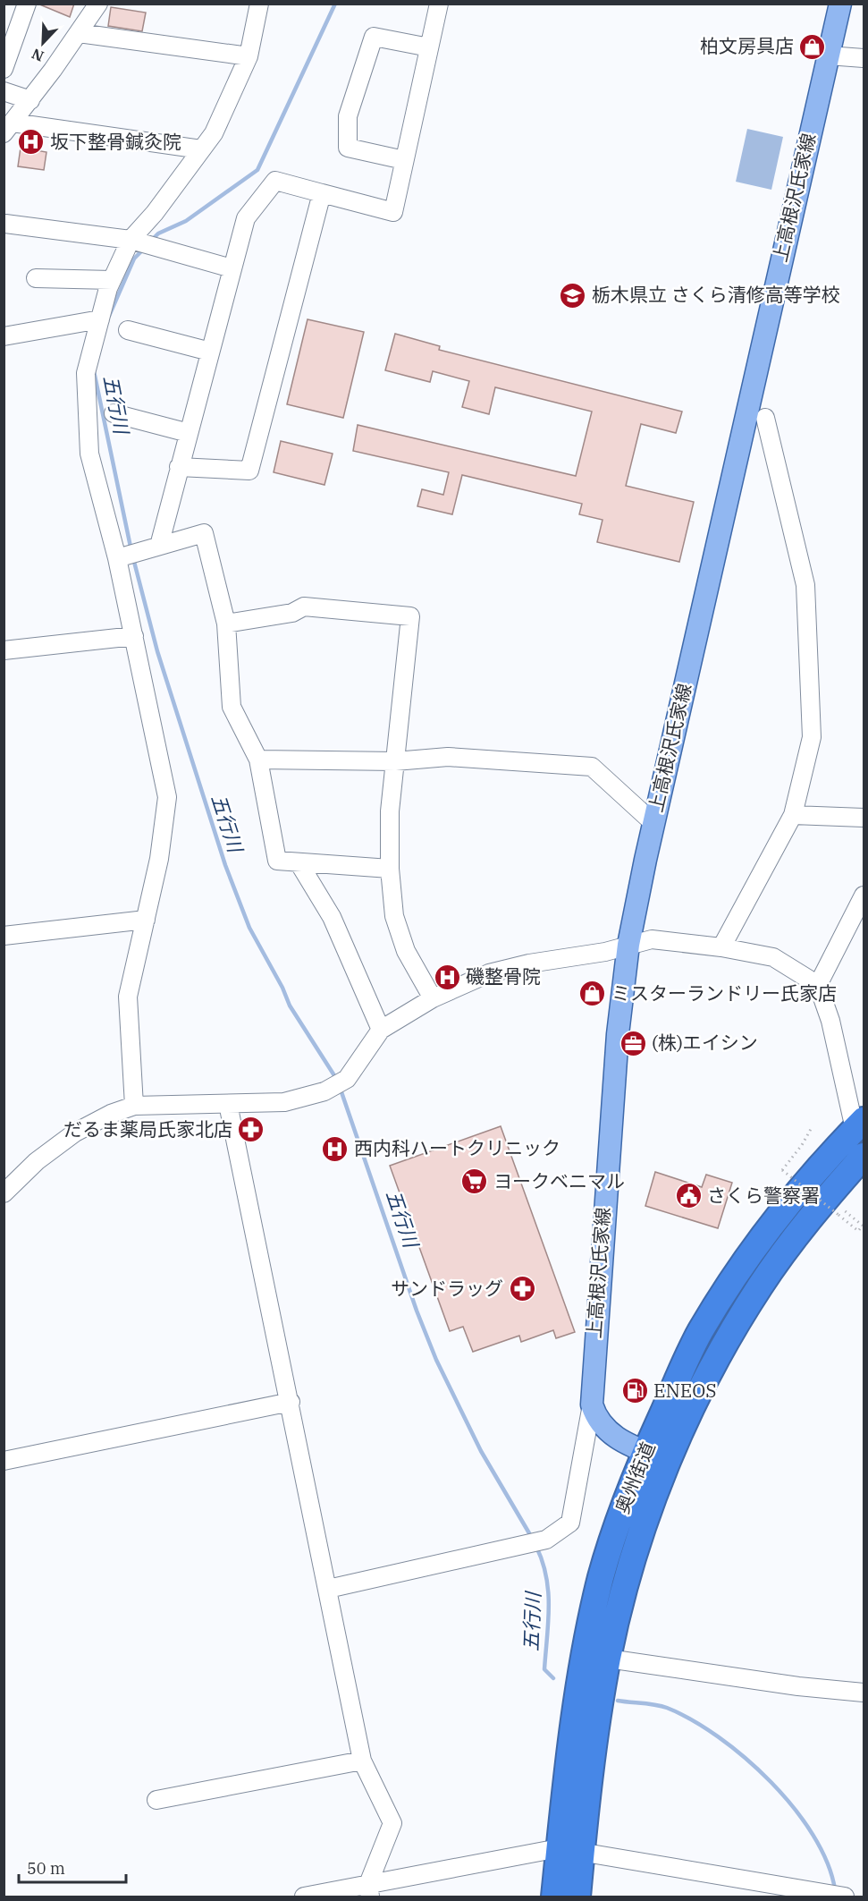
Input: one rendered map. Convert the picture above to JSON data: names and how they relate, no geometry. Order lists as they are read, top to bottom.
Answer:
{
  "streets": {
    "highway": ["奥州街道"],
    "main road": ["上高根沢氏家線"]
  },
  "water": ["五行川"],
  "places": {
    "shop": ["柏文房具店", "ミスターランドリー氏家店"],
    "hospital": ["坂下整骨鍼灸院", "磯整骨院", "西内科ハートクリニック"],
    "school or university": ["栃木県立 さくら清修高等学校"],
    "office": ["(株)エイシン"],
    "pharmacy": ["だるま薬局氏家北店", "サンドラッグ"],
    "supermarket": ["ヨークベニマル"],
    "public building": ["さくら警察署"],
    "fuel station": ["ENEOS"]
  },
  "scale_bar": "50 m",
  "north": "bottom left"
}
